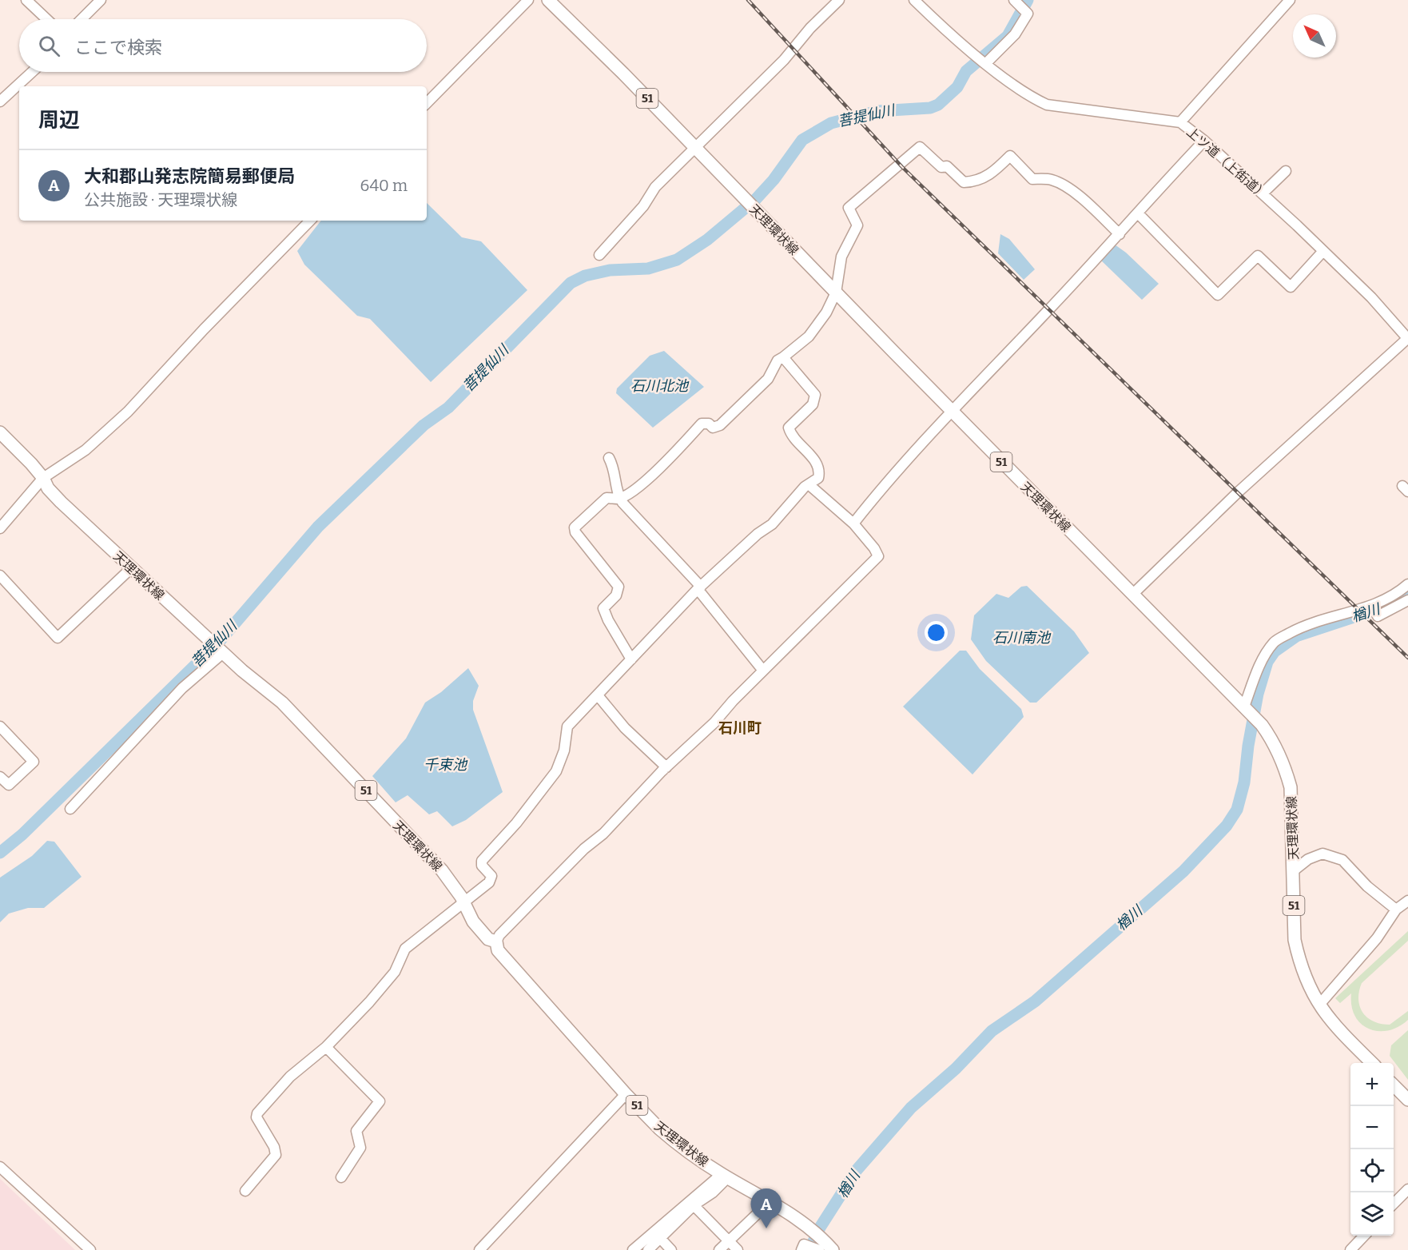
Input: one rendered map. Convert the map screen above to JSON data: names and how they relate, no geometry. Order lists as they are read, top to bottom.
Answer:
{
  "streets": {
    "main road": ["51", "天理環状線"],
    "street": ["上ツ道（上街道）"]
  },
  "districts": ["石川町"],
  "water": [
    "菩提仙川",
    "石川北池",
    "楢川",
    "石川南池",
    "千束池"
  ],
  "north": "top left",
  "page": {
    "search": "ここで検索",
    "heading": "周辺",
    "list": [
      {
        "mark": "A",
        "name": "大和郡山発志院簡易郵便局",
        "note": "公共施設 · 天理環状線",
        "value": "640 m"
      }
    ],
    "map_buttons": ["+", "−"],
    "pins": "A"
  }
}
